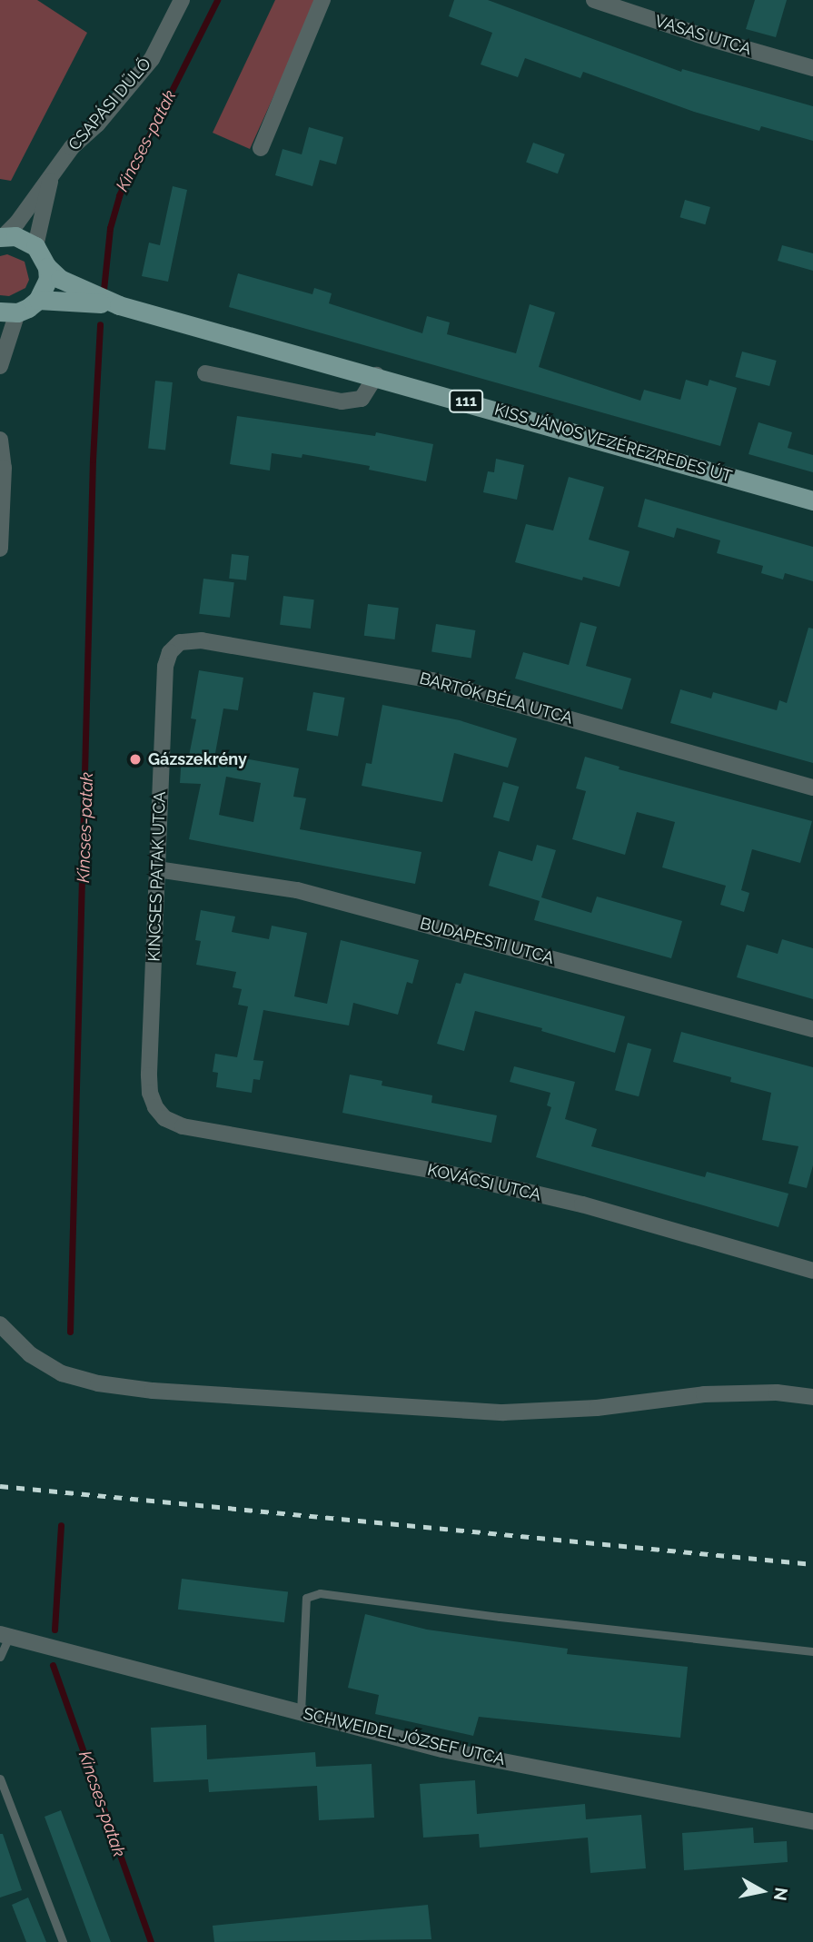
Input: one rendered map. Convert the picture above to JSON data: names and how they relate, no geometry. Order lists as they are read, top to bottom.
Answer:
{
  "streets": {
    "main road": ["111", "KISS JÁNOS VEZÉREZREDES ÚT"],
    "street": [
      "VASAS UTCA",
      "CSAPÁSI DŰLŐ",
      "BARTÓK BÉLA UTCA",
      "KINCSES PATAK UTCA",
      "BUDAPESTI UTCA",
      "KOVÁCSI UTCA",
      "SCHWEIDEL JÓZSEF UTCA"
    ]
  },
  "crossings": [
    ["CSAPÁSI DŰLŐ", "111"],
    ["111", "KISS JÁNOS VEZÉREZREDES ÚT"],
    ["BARTÓK BÉLA UTCA", "KINCSES PATAK UTCA"],
    ["KINCSES PATAK UTCA", "BUDAPESTI UTCA"],
    ["KINCSES PATAK UTCA", "KOVÁCSI UTCA"]
  ],
  "water": ["Kincses-patak"],
  "places": ["Gázszekrény"],
  "north": "right"
}
